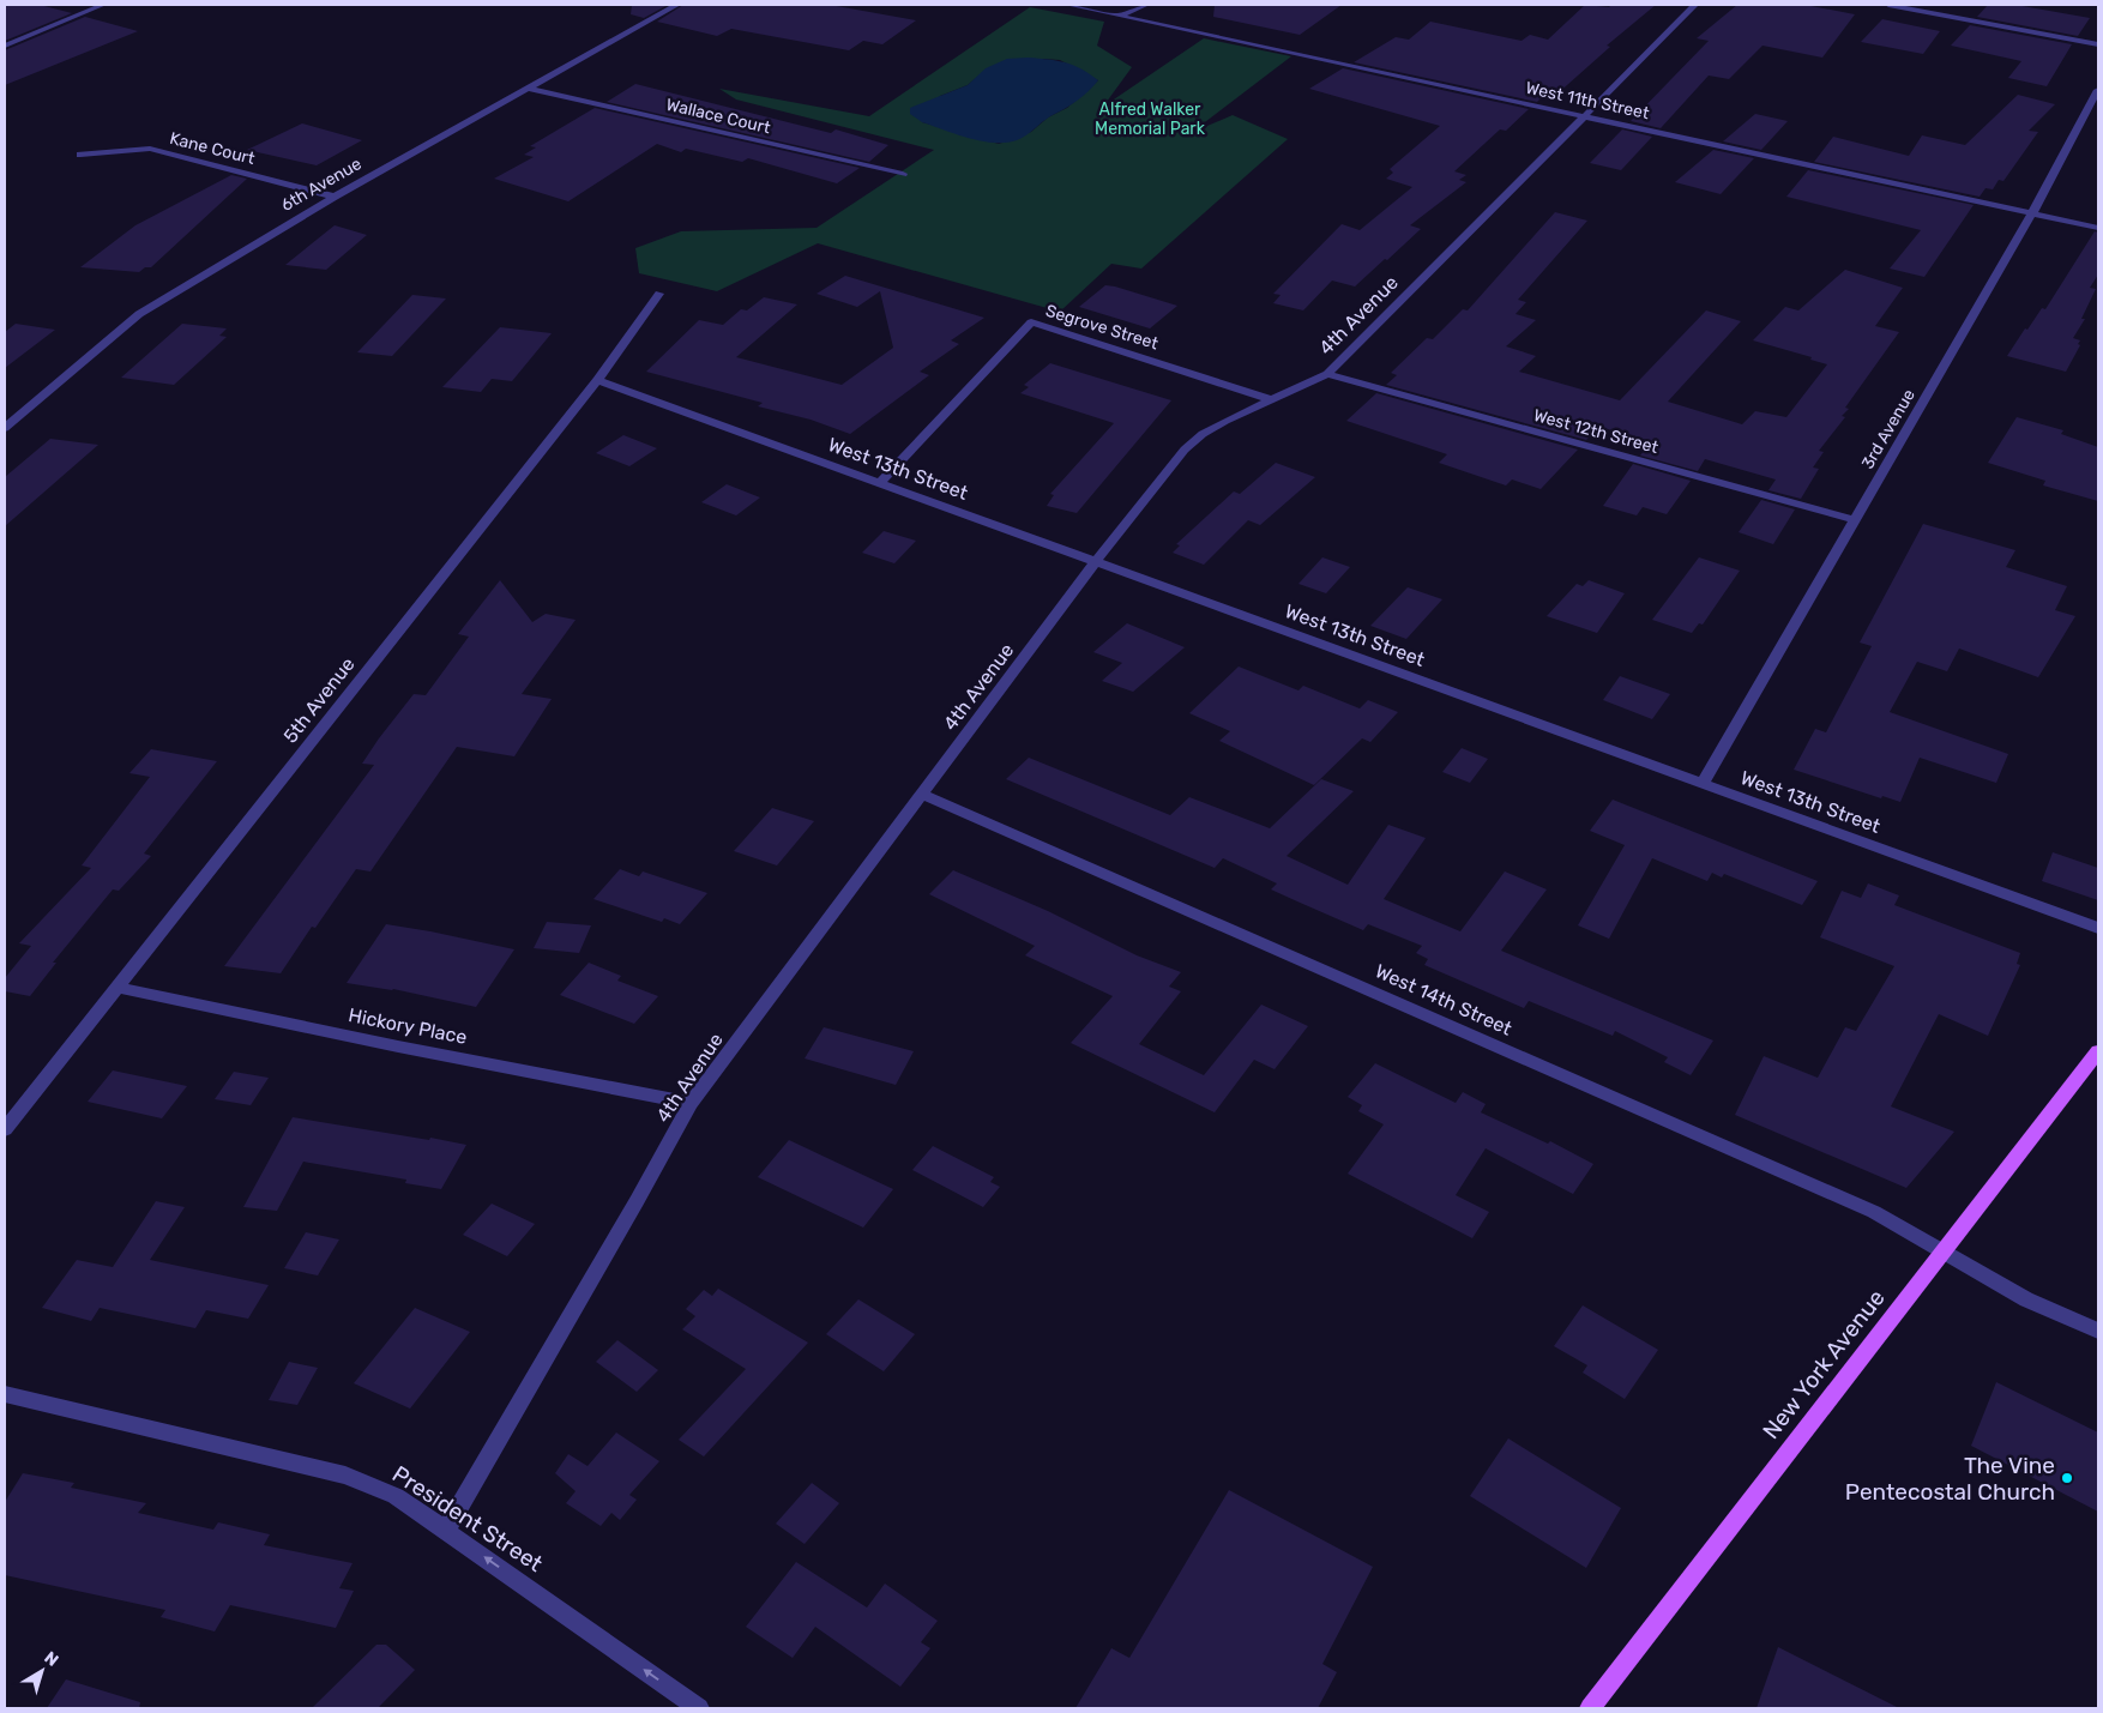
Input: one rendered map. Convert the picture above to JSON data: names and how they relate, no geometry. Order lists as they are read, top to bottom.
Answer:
{
  "streets": {
    "main road": ["New York Avenue"],
    "street": [
      "West 11th Street",
      "Wallace Court",
      "Kane Court",
      "6th Avenue",
      "4th Avenue",
      "Segrove Street",
      "3rd Avenue",
      "West 12th Street",
      "West 13th Street",
      "5th Avenue",
      "West 14th Street",
      "Hickory Place",
      "President Street"
    ]
  },
  "crossings": [
    ["West 11th Street", "4th Avenue"],
    ["West 11th Street", "3rd Avenue"],
    ["Wallace Court", "6th Avenue"],
    ["Kane Court", "6th Avenue"],
    ["4th Avenue", "Segrove Street"],
    ["4th Avenue", "West 12th Street"],
    ["4th Avenue", "West 13th Street"],
    ["4th Avenue", "West 14th Street"],
    ["4th Avenue", "Hickory Place"],
    ["4th Avenue", "President Street"],
    ["Segrove Street", "West 13th Street"],
    ["3rd Avenue", "West 12th Street"],
    ["3rd Avenue", "West 13th Street"],
    ["West 13th Street", "5th Avenue"],
    ["5th Avenue", "Hickory Place"],
    ["West 14th Street", "New York Avenue"]
  ],
  "one_way": ["President Street"],
  "parks": ["Alfred Walker Memorial Park"],
  "places": ["The Vine Pentecostal Church"],
  "north": "top right"
}
